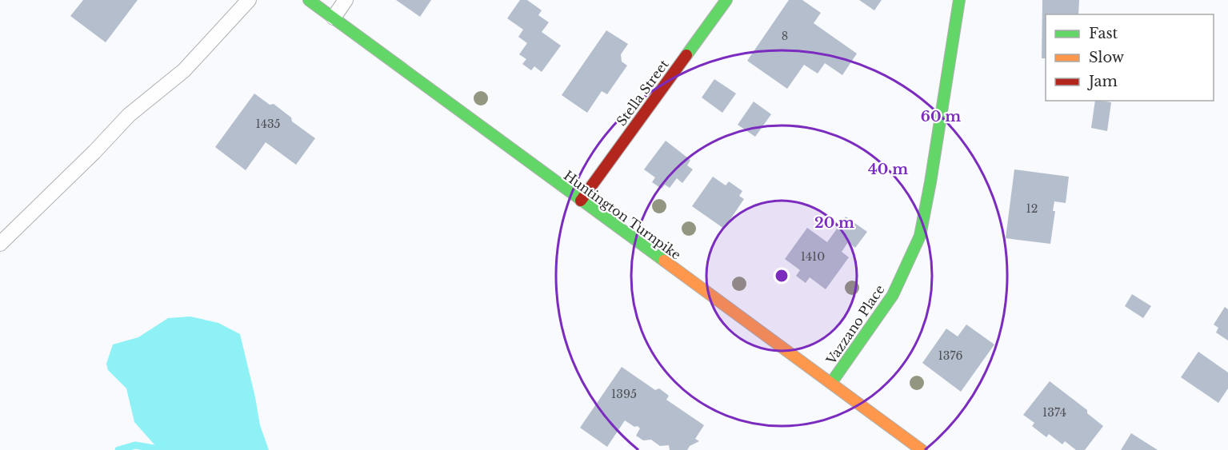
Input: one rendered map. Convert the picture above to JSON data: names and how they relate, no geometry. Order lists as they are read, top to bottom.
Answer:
{
  "streets": {
    "main road": ["Stella Street", "Huntington Turnpike", "Vazzano Place"]
  },
  "crossings": [
    ["Stella Street", "Huntington Turnpike"],
    ["Huntington Turnpike", "Vazzano Place"]
  ],
  "house_numbers": [
    "8",
    "1435",
    "12",
    "1410",
    "1376",
    "1395",
    "1374"
  ],
  "legend": ["Fast", "Slow", "Jam"],
  "rings": ["60 m", "40 m", "20 m"]
}
